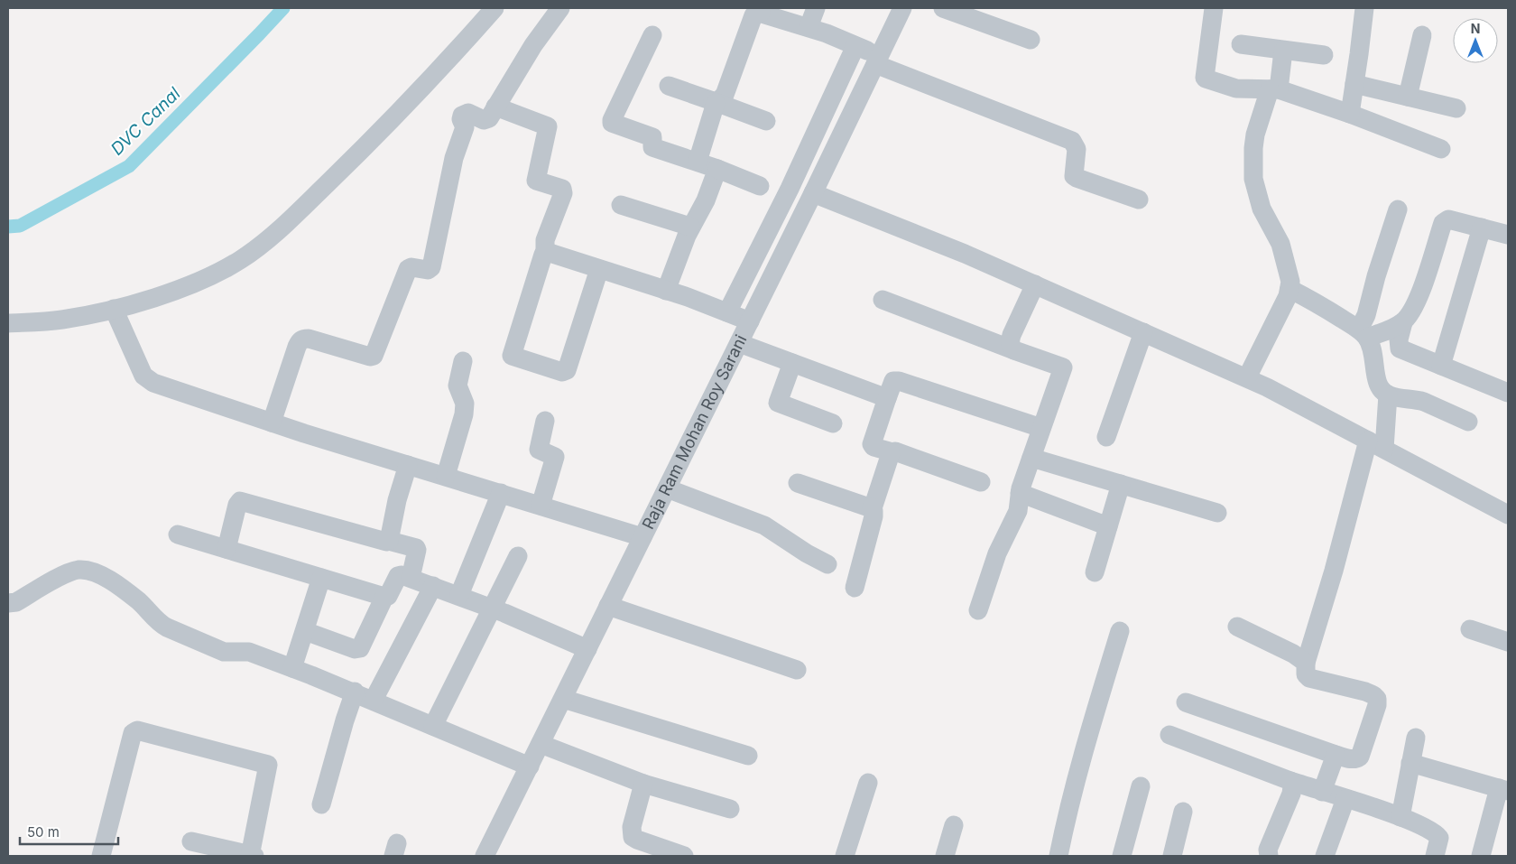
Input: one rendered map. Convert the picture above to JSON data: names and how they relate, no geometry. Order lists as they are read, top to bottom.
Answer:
{
  "streets": {
    "street": ["Raja Ram Mohan Roy Sarani"]
  },
  "water": ["DVC Canal"],
  "scale_bar": "50 m",
  "north": "top"
}
